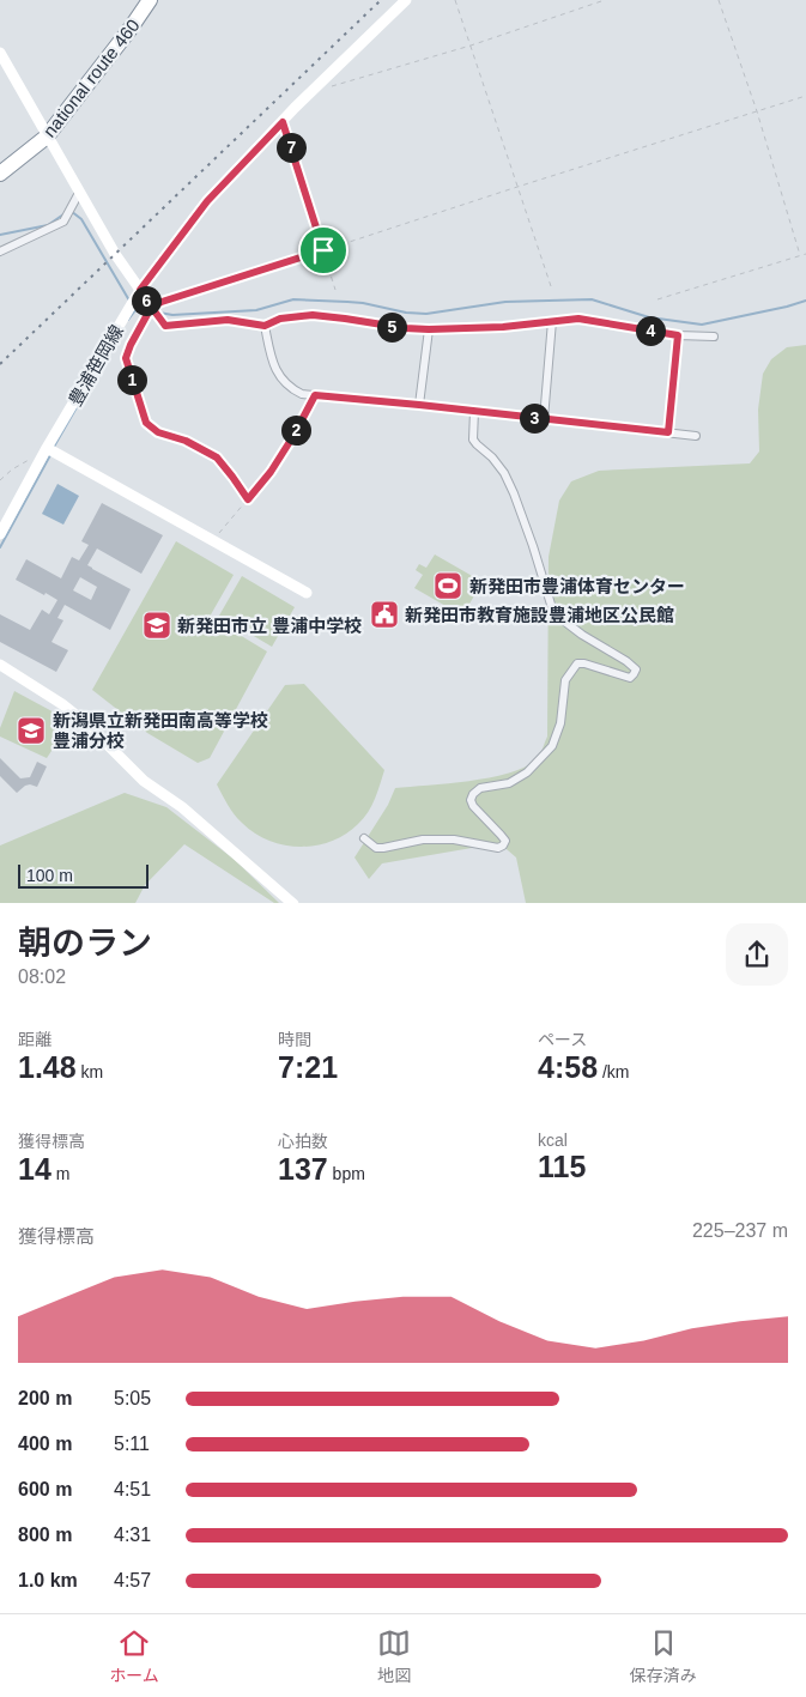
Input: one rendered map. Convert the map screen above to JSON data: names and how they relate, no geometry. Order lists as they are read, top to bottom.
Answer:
{
  "streets": {
    "highway": ["national route 460"],
    "street": ["豊浦笹岡線"]
  },
  "places": {
    "sports": ["新発田市豊浦体育センター"],
    "public building": ["新発田市教育施設豊浦地区公民館"],
    "school or university": ["新発田市立 豊浦中学校", "新潟県立新発田南高等学校 豊浦分校"]
  },
  "scale_bar": "100 m",
  "page": {
    "pins": [
      "7",
      "6",
      "5",
      "4",
      "1",
      "3",
      "2"
    ],
    "scale": "100 m",
    "heading": ["朝のラン", "08:02"],
    "stats": [
      ["距離", "1.48 km"],
      ["時間", "7:21"],
      ["ペース", "4:58 /km"],
      ["獲得標高", "14 m"],
      ["心拍数", "137 bpm"],
      ["kcal", "115"]
    ],
    "chart": ["獲得標高", "225–237 m"],
    "list": [
      {
        "name": "200 m",
        "note": "5:05"
      },
      {
        "name": "400 m",
        "note": "5:11"
      },
      {
        "name": "600 m",
        "note": "4:51"
      },
      {
        "name": "800 m",
        "note": "4:31"
      },
      {
        "name": "1.0 km",
        "note": "4:57"
      }
    ],
    "tabs": ["ホーム", "地図", "保存済み"]
  }
}
